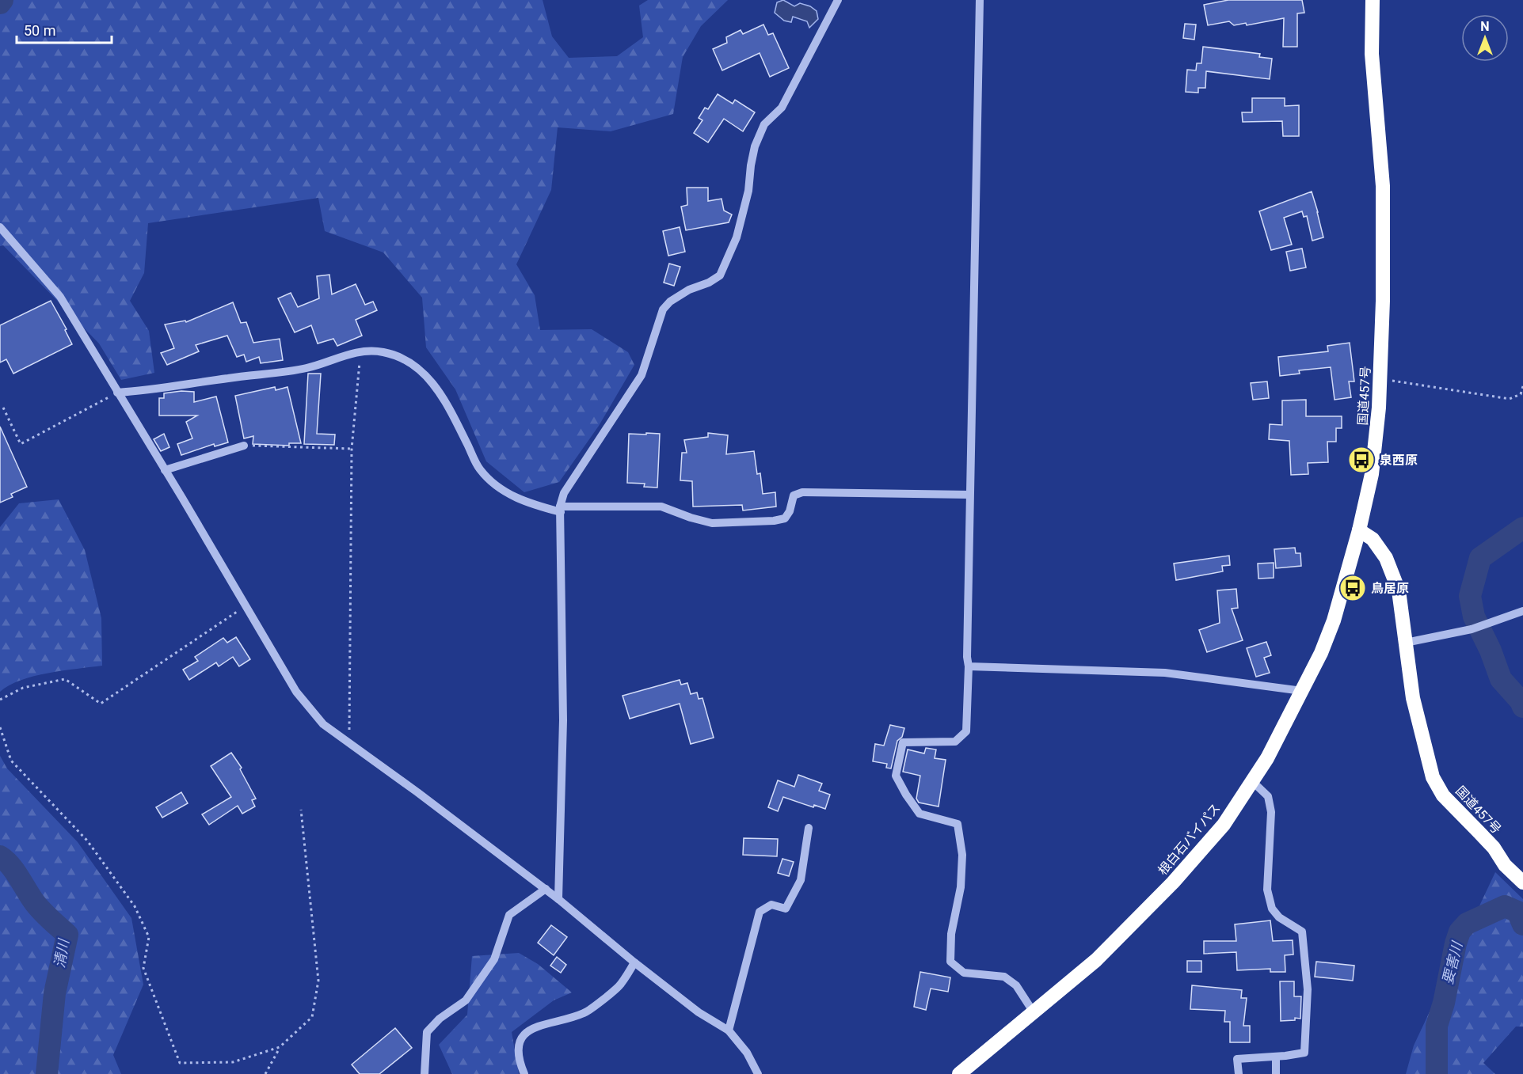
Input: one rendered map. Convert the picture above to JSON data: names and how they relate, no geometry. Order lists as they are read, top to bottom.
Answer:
{
  "streets": {
    "highway": ["国道457号", "根白石バイパス"]
  },
  "crossings": [
    ["国道457号", "根白石バイパス"]
  ],
  "water": ["清川", "要害川"],
  "places": {
    "bus stop": ["泉西原", "鳥居原"]
  },
  "scale_bar": "50 m",
  "north": "top"
}
